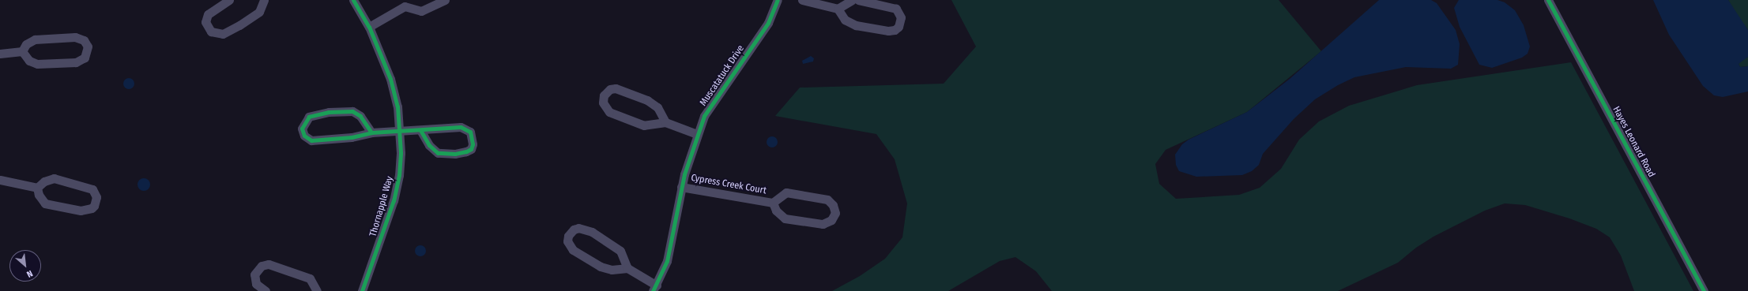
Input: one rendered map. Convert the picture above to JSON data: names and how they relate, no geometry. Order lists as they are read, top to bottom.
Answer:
{
  "streets": {
    "street": [
      "Muscatatuck Drive",
      "Hayes Leonard Road",
      "Cypress Creek Court",
      "Thornapple Way"
    ]
  },
  "crossings": [
    ["Muscatatuck Drive", "Cypress Creek Court"]
  ],
  "north": "bottom right"
}
